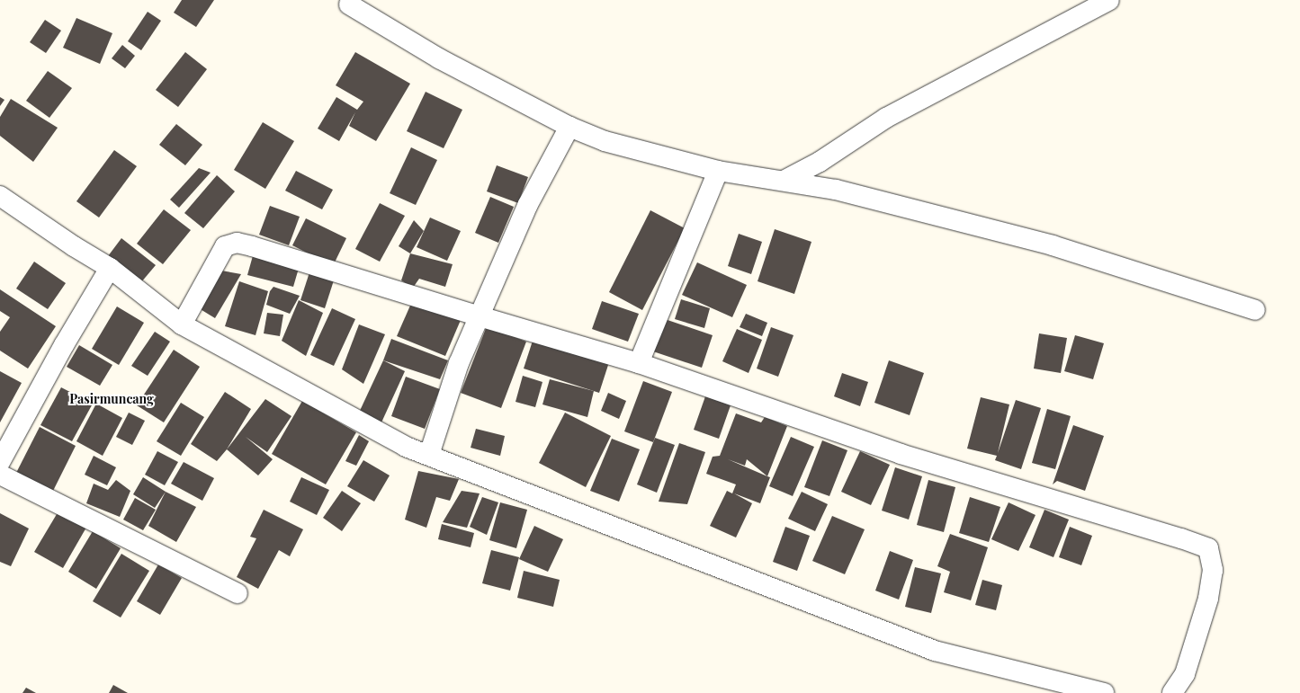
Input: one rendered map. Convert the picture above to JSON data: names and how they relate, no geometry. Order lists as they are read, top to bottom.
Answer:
{
  "districts": ["Pasirmuncang"]
}
